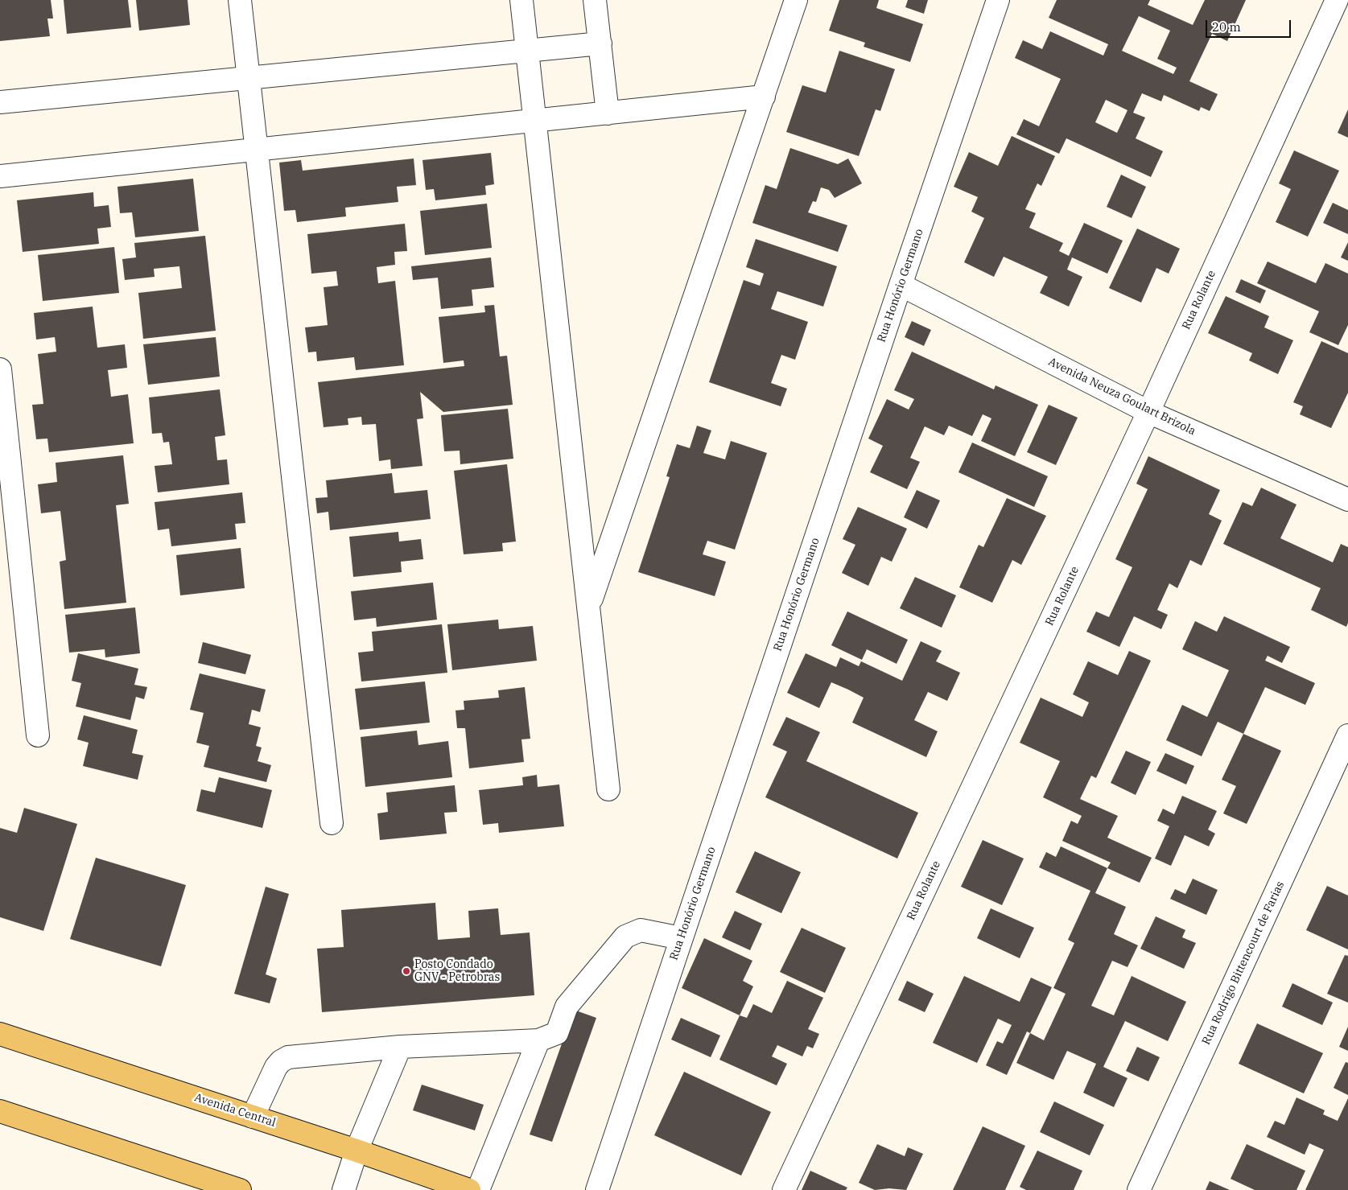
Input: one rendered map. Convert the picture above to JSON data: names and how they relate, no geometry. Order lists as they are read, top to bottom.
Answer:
{
  "streets": {
    "main road": ["Avenida Central"],
    "street": [
      "Rua Honório Germano",
      "Rua Rolante",
      "Avenida Neuza Goulart Brizola",
      "Rua Rodrigo Bittencourt de Farias"
    ]
  },
  "crossings": [
    ["Rua Honório Germano", "Avenida Neuza Goulart Brizola"],
    ["Rua Rolante", "Avenida Neuza Goulart Brizola"]
  ],
  "places": ["Posto Condado GNV - Petrobras"],
  "scale_bar": "20 m"
}
